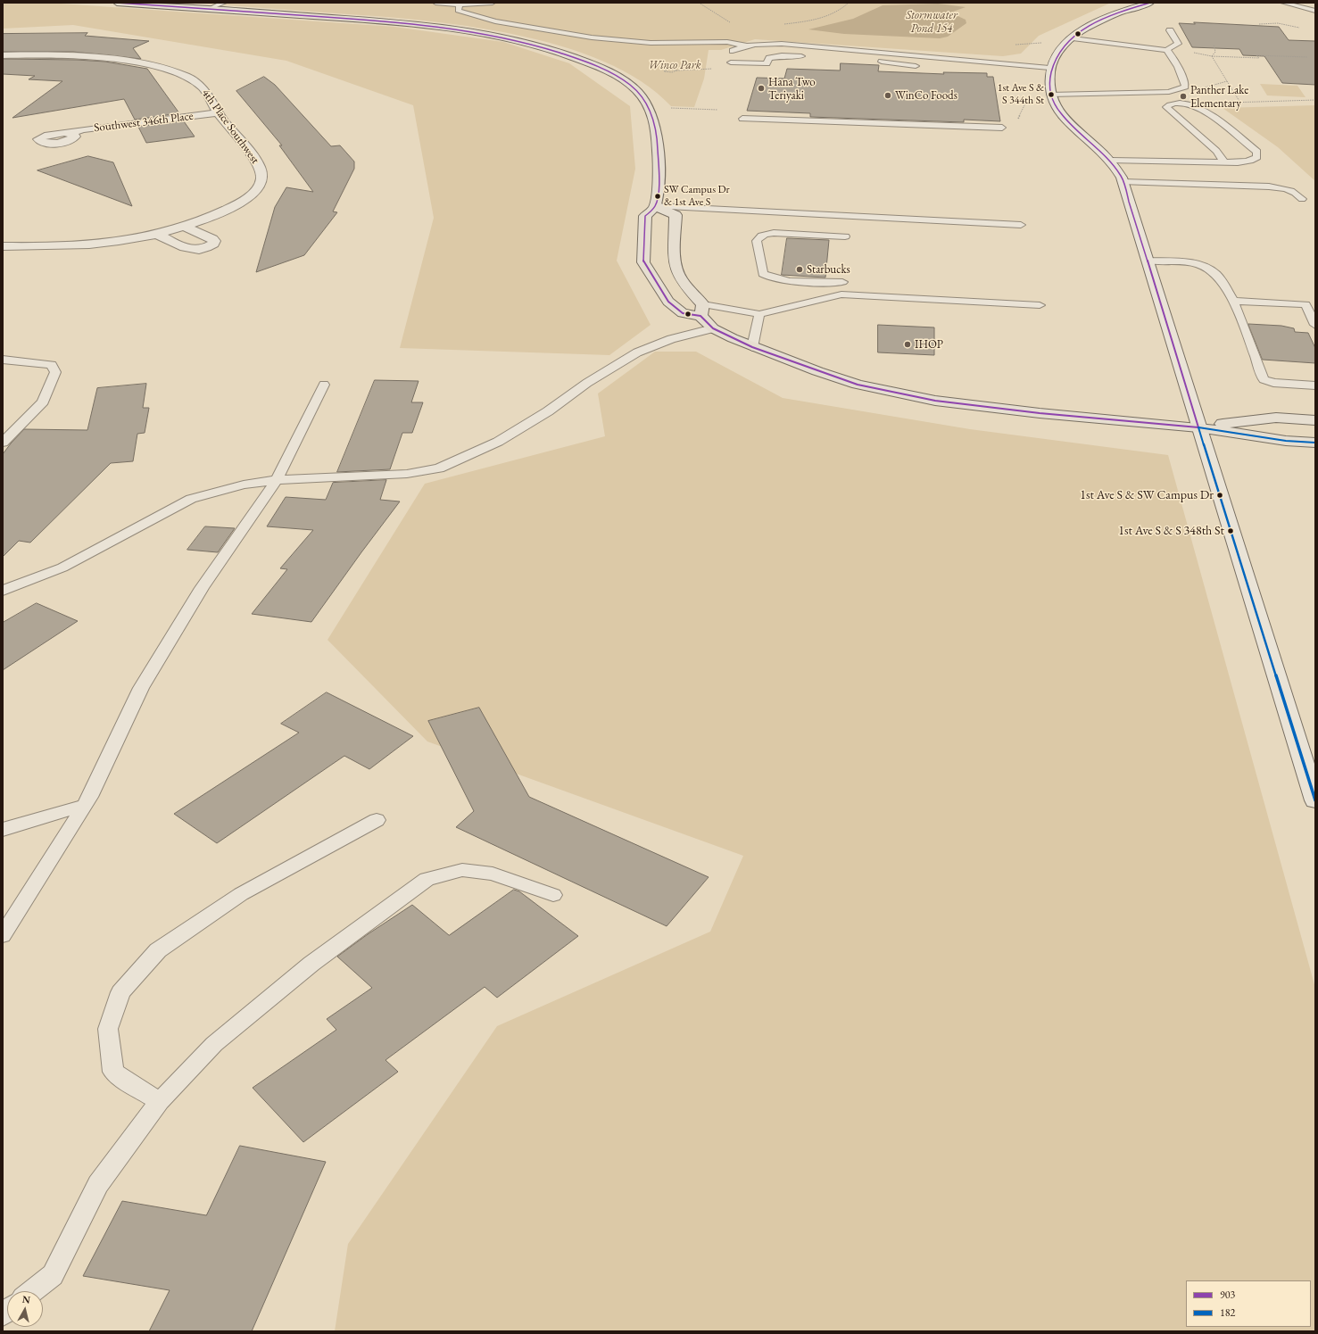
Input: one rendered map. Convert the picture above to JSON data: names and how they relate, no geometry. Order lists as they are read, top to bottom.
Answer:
{
  "streets": {
    "main road": ["Southwest 346th Place", "4th Place Southwest"]
  },
  "crossings": [
    ["Southwest 346th Place", "4th Place Southwest"]
  ],
  "water": ["Stormwater Pond 154"],
  "parks": ["Winco Park"],
  "places": [
    "Hana Two Teriyaki",
    "1st Ave S & S 344th St",
    "WinCo Foods",
    "Panther Lake Elementary",
    "SW Campus Dr & 1st Ave S",
    "Starbucks",
    "IHOP",
    "1st Ave S & SW Campus Dr",
    "1st Ave S & S 348th St"
  ],
  "lines": ["transit line 903", "transit line 182"],
  "legend": ["903", "182"],
  "north": "top"
}
